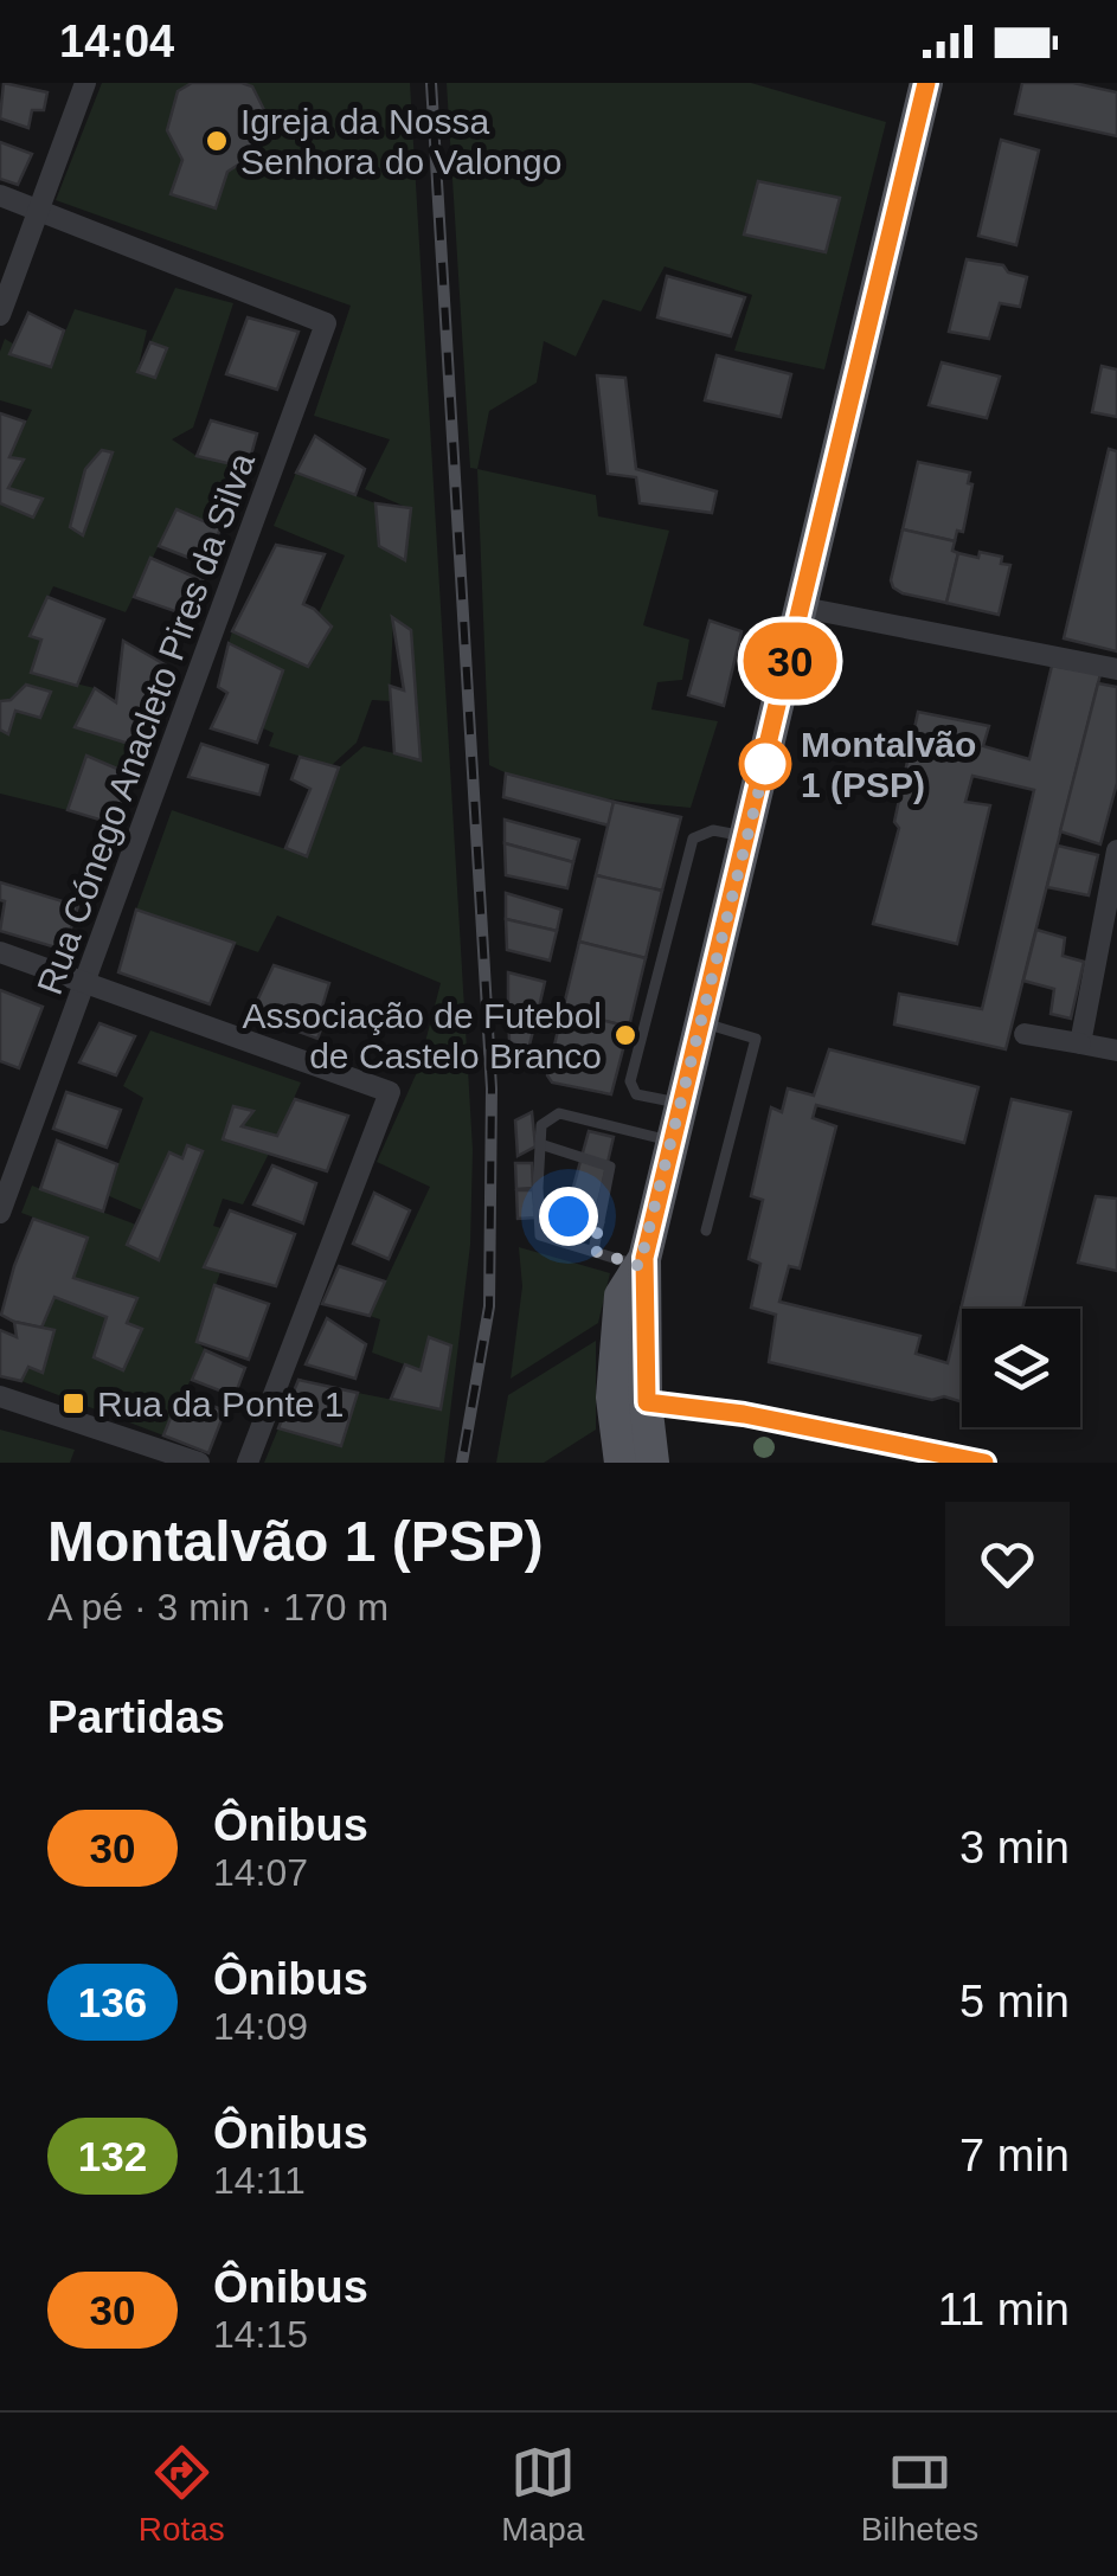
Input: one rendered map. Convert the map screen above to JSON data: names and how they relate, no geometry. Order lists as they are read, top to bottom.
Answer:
{
  "streets": {
    "street": ["Rua Cónego Anacleto Pires da Silva"]
  },
  "places": {
    "other": ["Igreja da Nossa Senhora do Valongo", "Montalvão 1 (PSP)", "Associação de Futebol de Castelo Branco"],
    "transit": ["Rua da Ponte 1"]
  },
  "lines": ["bus line 30"],
  "page": {
    "status": "14:04",
    "on_map": "30",
    "heading": [
      ["Montalvão 1 (PSP)", "A pé · 3 min · 170 m"],
      "Partidas"
    ],
    "list": [
      {
        "mark": "30",
        "name": "Ônibus",
        "note": "14:07",
        "value": "3 min"
      },
      {
        "mark": "136",
        "name": "Ônibus",
        "note": "14:09",
        "value": "5 min"
      },
      {
        "mark": "132",
        "name": "Ônibus",
        "note": "14:11",
        "value": "7 min"
      },
      {
        "mark": "30",
        "name": "Ônibus",
        "note": "14:15",
        "value": "11 min"
      }
    ],
    "tabs": ["Rotas", "Mapa", "Bilhetes"]
  }
}
